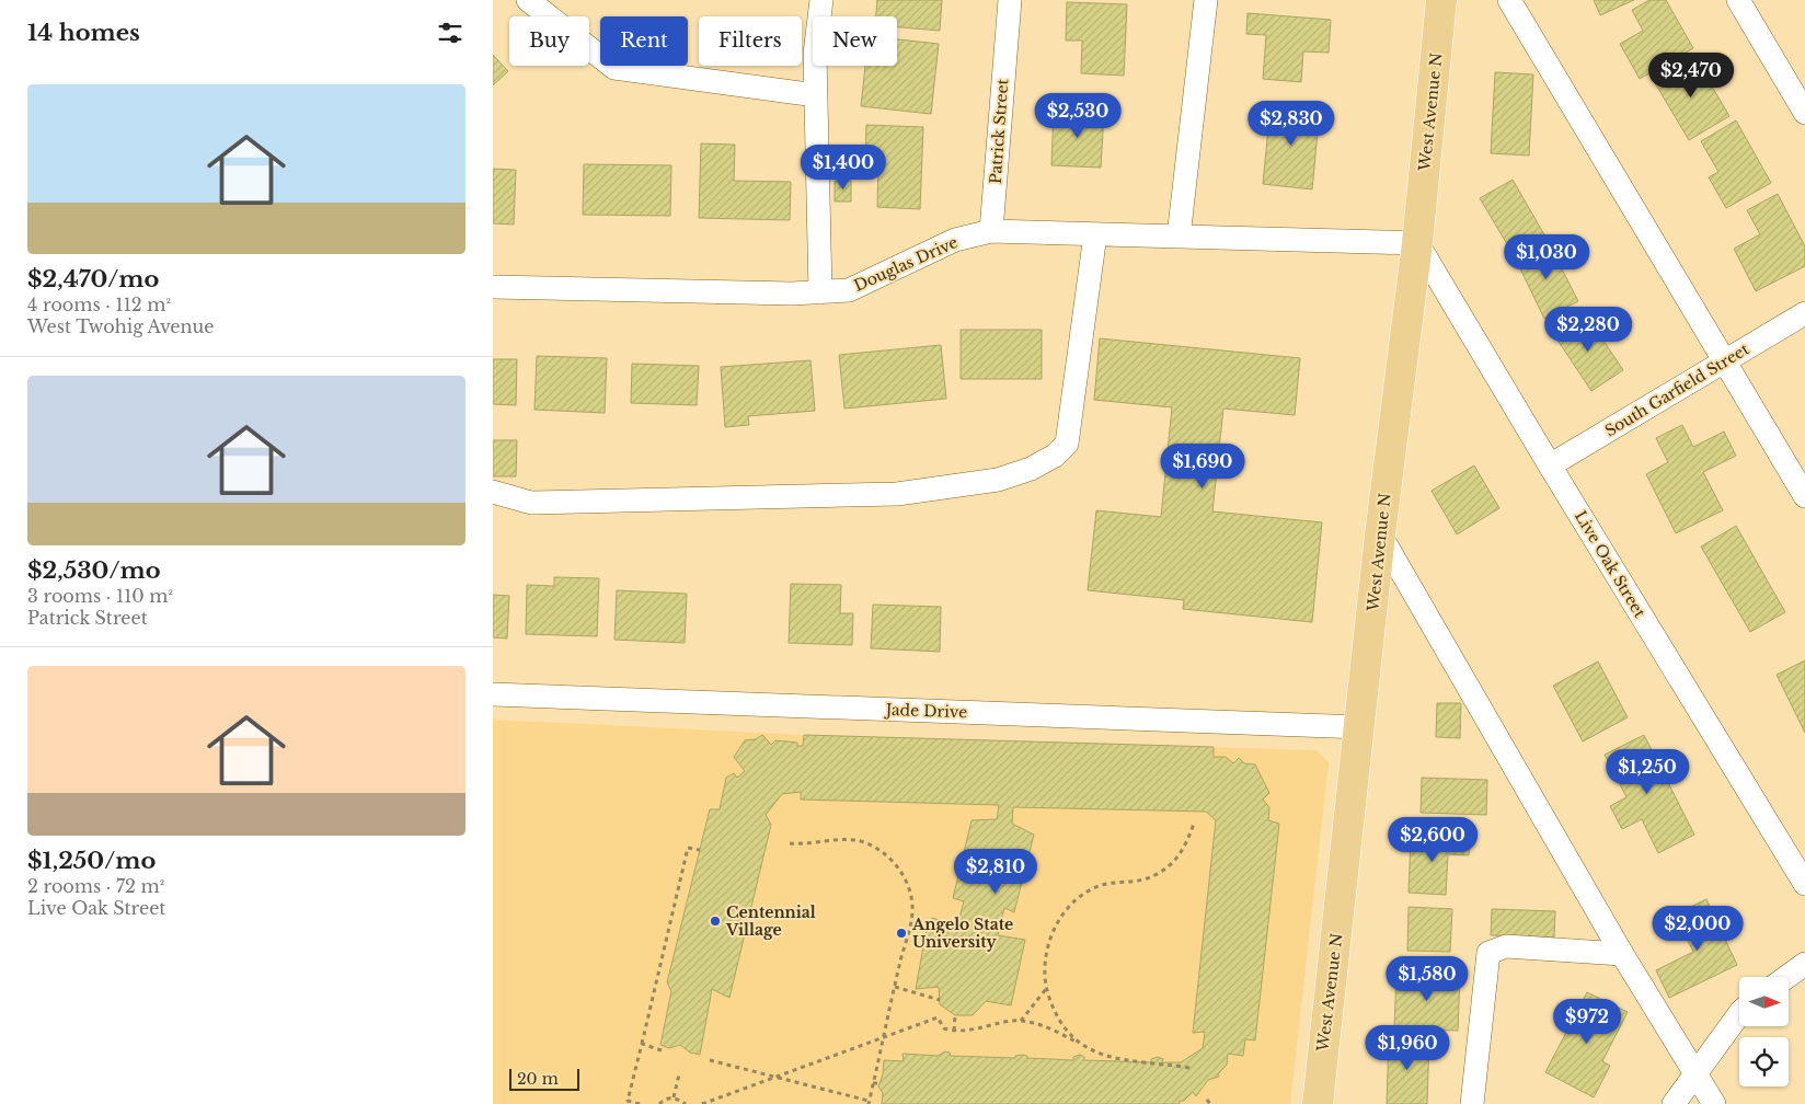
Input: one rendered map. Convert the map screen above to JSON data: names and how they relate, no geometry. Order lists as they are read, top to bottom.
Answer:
{
  "streets": {
    "main road": ["West Avenue N"],
    "street": [
      "Patrick Street",
      "Douglas Drive",
      "South Garfield Street",
      "Live Oak Street",
      "Jade Drive"
    ]
  },
  "crossings": [
    ["West Avenue N", "Douglas Drive"],
    ["West Avenue N", "Live Oak Street"],
    ["West Avenue N", "Jade Drive"],
    ["Patrick Street", "Douglas Drive"],
    ["Douglas Drive", "Live Oak Street"],
    ["South Garfield Street", "Live Oak Street"]
  ],
  "places": ["Centennial Village", "Angelo State University"],
  "scale_bar": "20 m",
  "north": "right",
  "page": {
    "heading": "14 homes",
    "chip": [
      "Buy",
      "Rent",
      "Filters",
      "New"
    ],
    "price": [
      "$2,470",
      "$2,530",
      "$2,830",
      "$1,400",
      "$1,030",
      "$2,280",
      "$1,690",
      "$1,250",
      "$2,600",
      "$2,810",
      "$2,000",
      "$1,580",
      "$972",
      "$1,960"
    ],
    "list": [
      {
        "name": "$2,470/mo",
        "note": "4 rooms · 112 m² · West Twohig Avenue"
      },
      {
        "name": "$2,530/mo",
        "note": "3 rooms · 110 m² · Patrick Street"
      },
      {
        "name": "$1,250/mo",
        "note": "2 rooms · 72 m² · Live Oak Street"
      }
    ],
    "scale": "20 m"
  }
}
